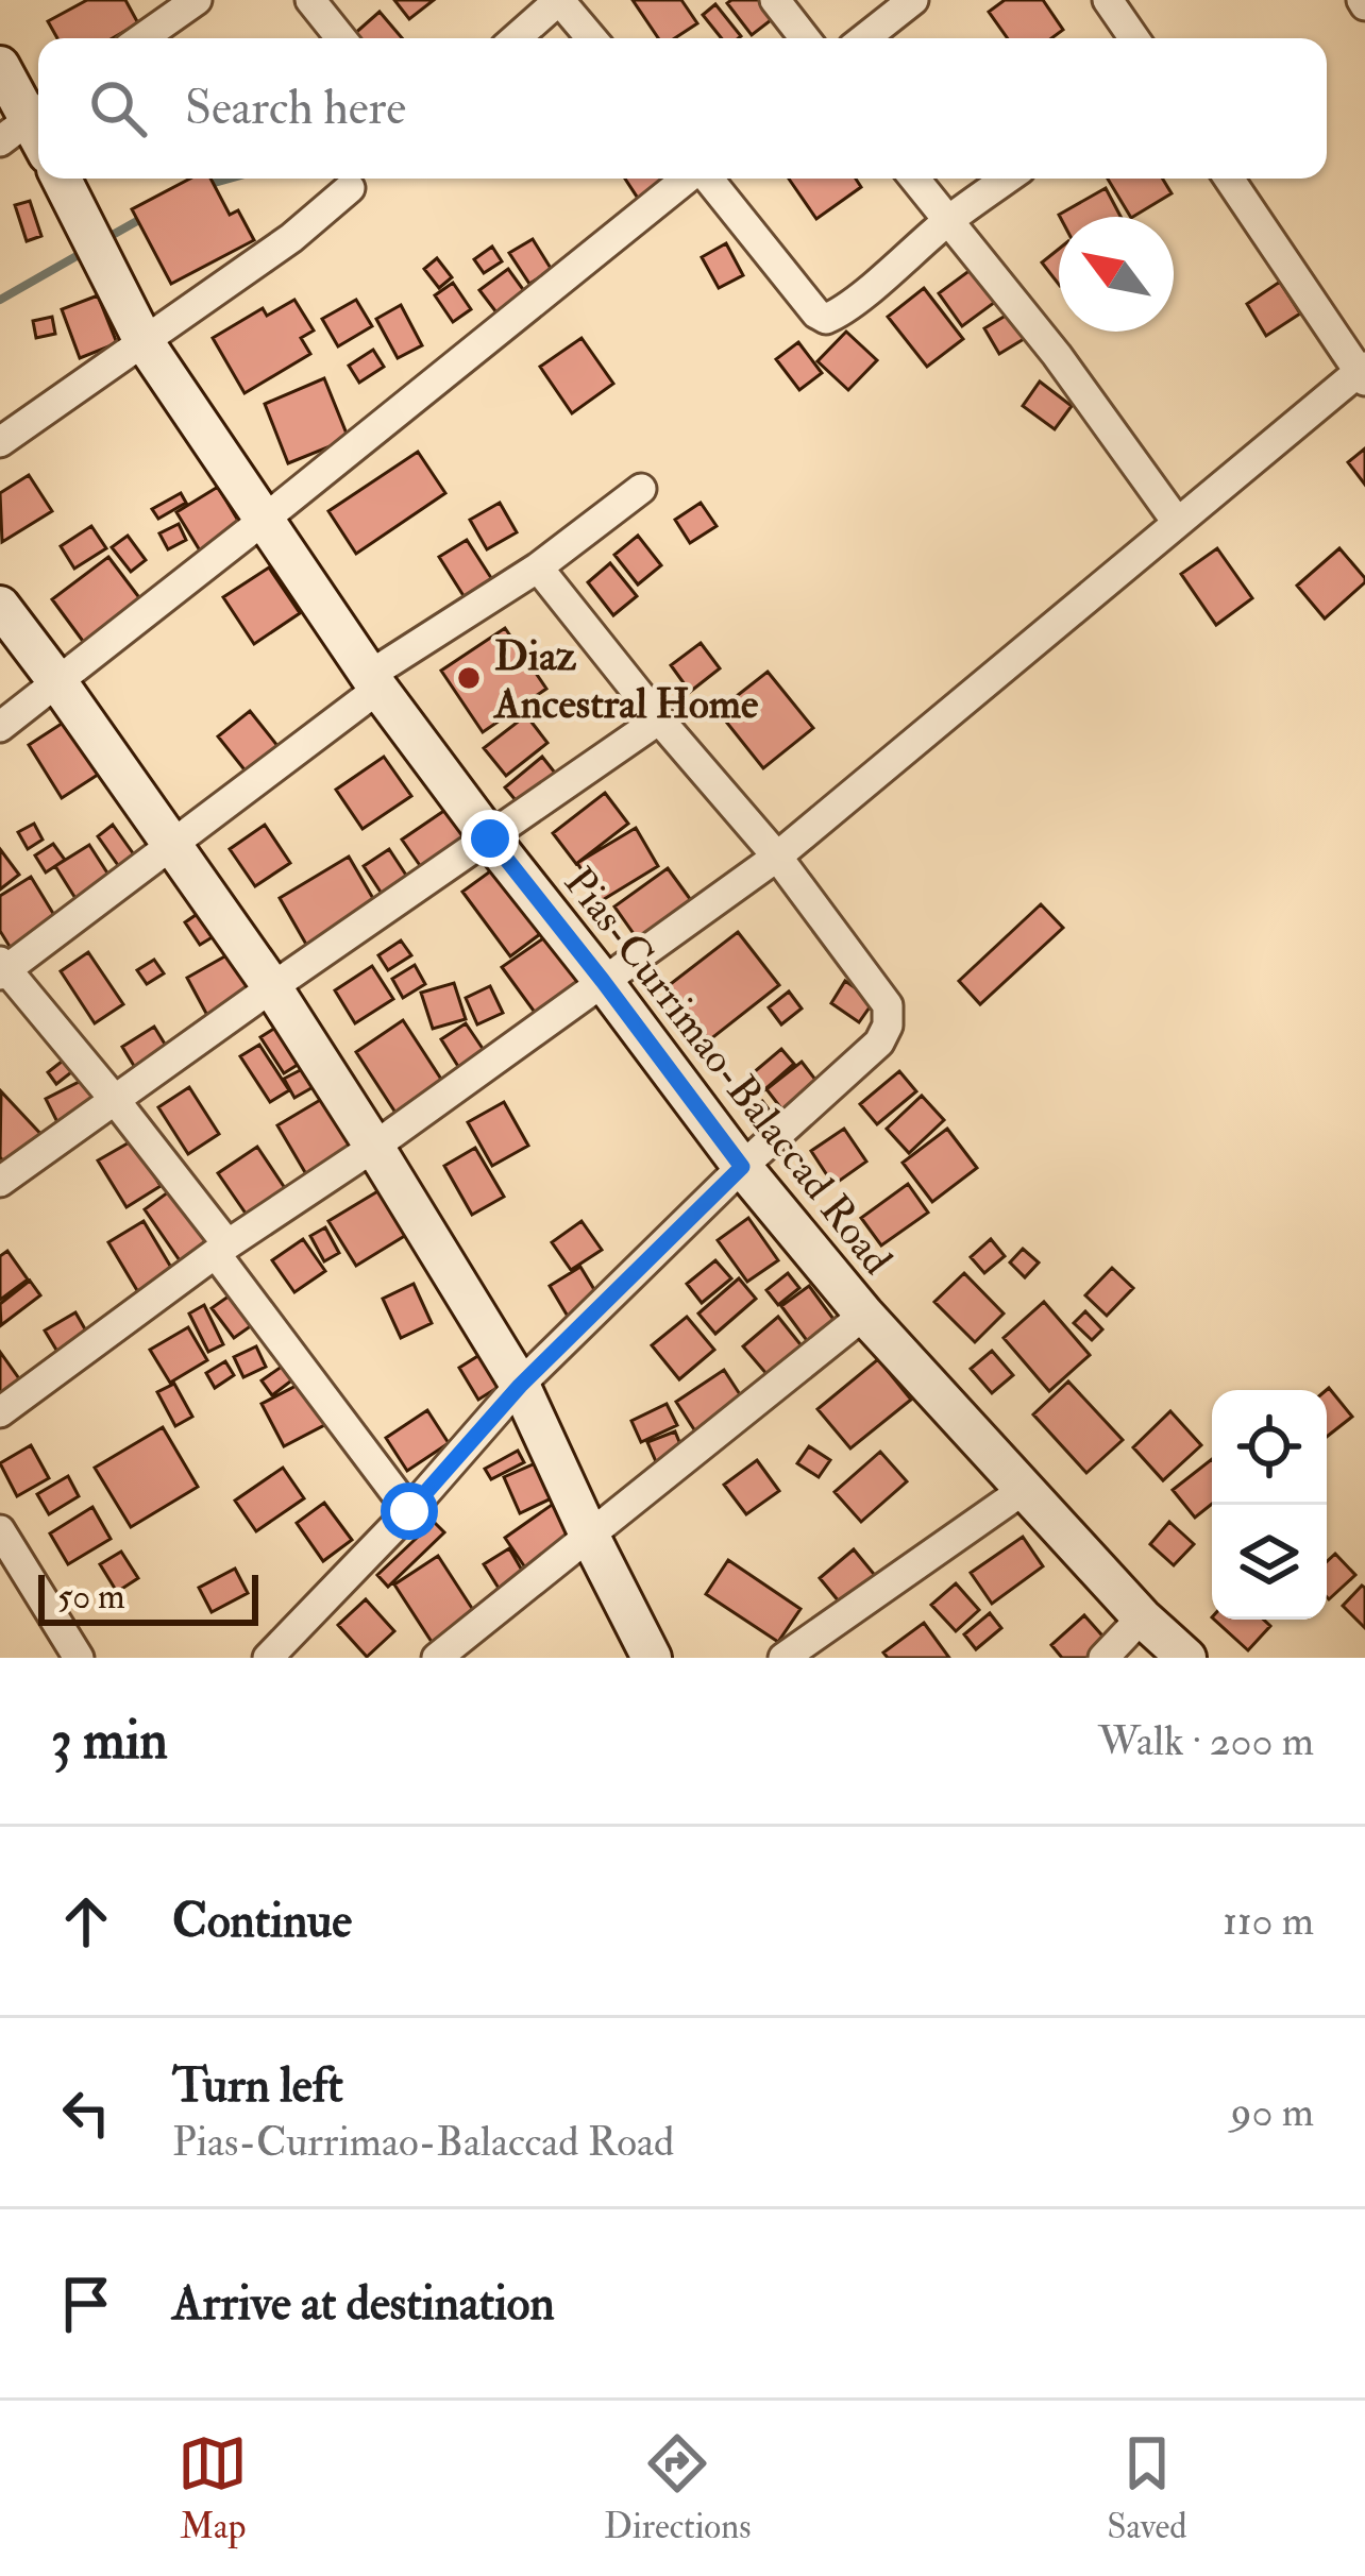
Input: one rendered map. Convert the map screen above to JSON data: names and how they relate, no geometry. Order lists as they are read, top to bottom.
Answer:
{
  "streets": {
    "main road": ["Pias-Currimao-Balaccad Road"]
  },
  "places": ["Diaz Ancestral Home"],
  "scale_bar": "50 m",
  "north": "top left",
  "page": {
    "search": "Search here",
    "scale": "50 m",
    "heading": ["3 min", "Walk · 200 m"],
    "list": [
      ["Continue", "110 m"],
      ["Turn left", "Pias-Currimao-Balaccad Road", "90 m"],
      "Arrive at destination"
    ],
    "nav": ["Map", "Directions", "Saved"]
  }
}
